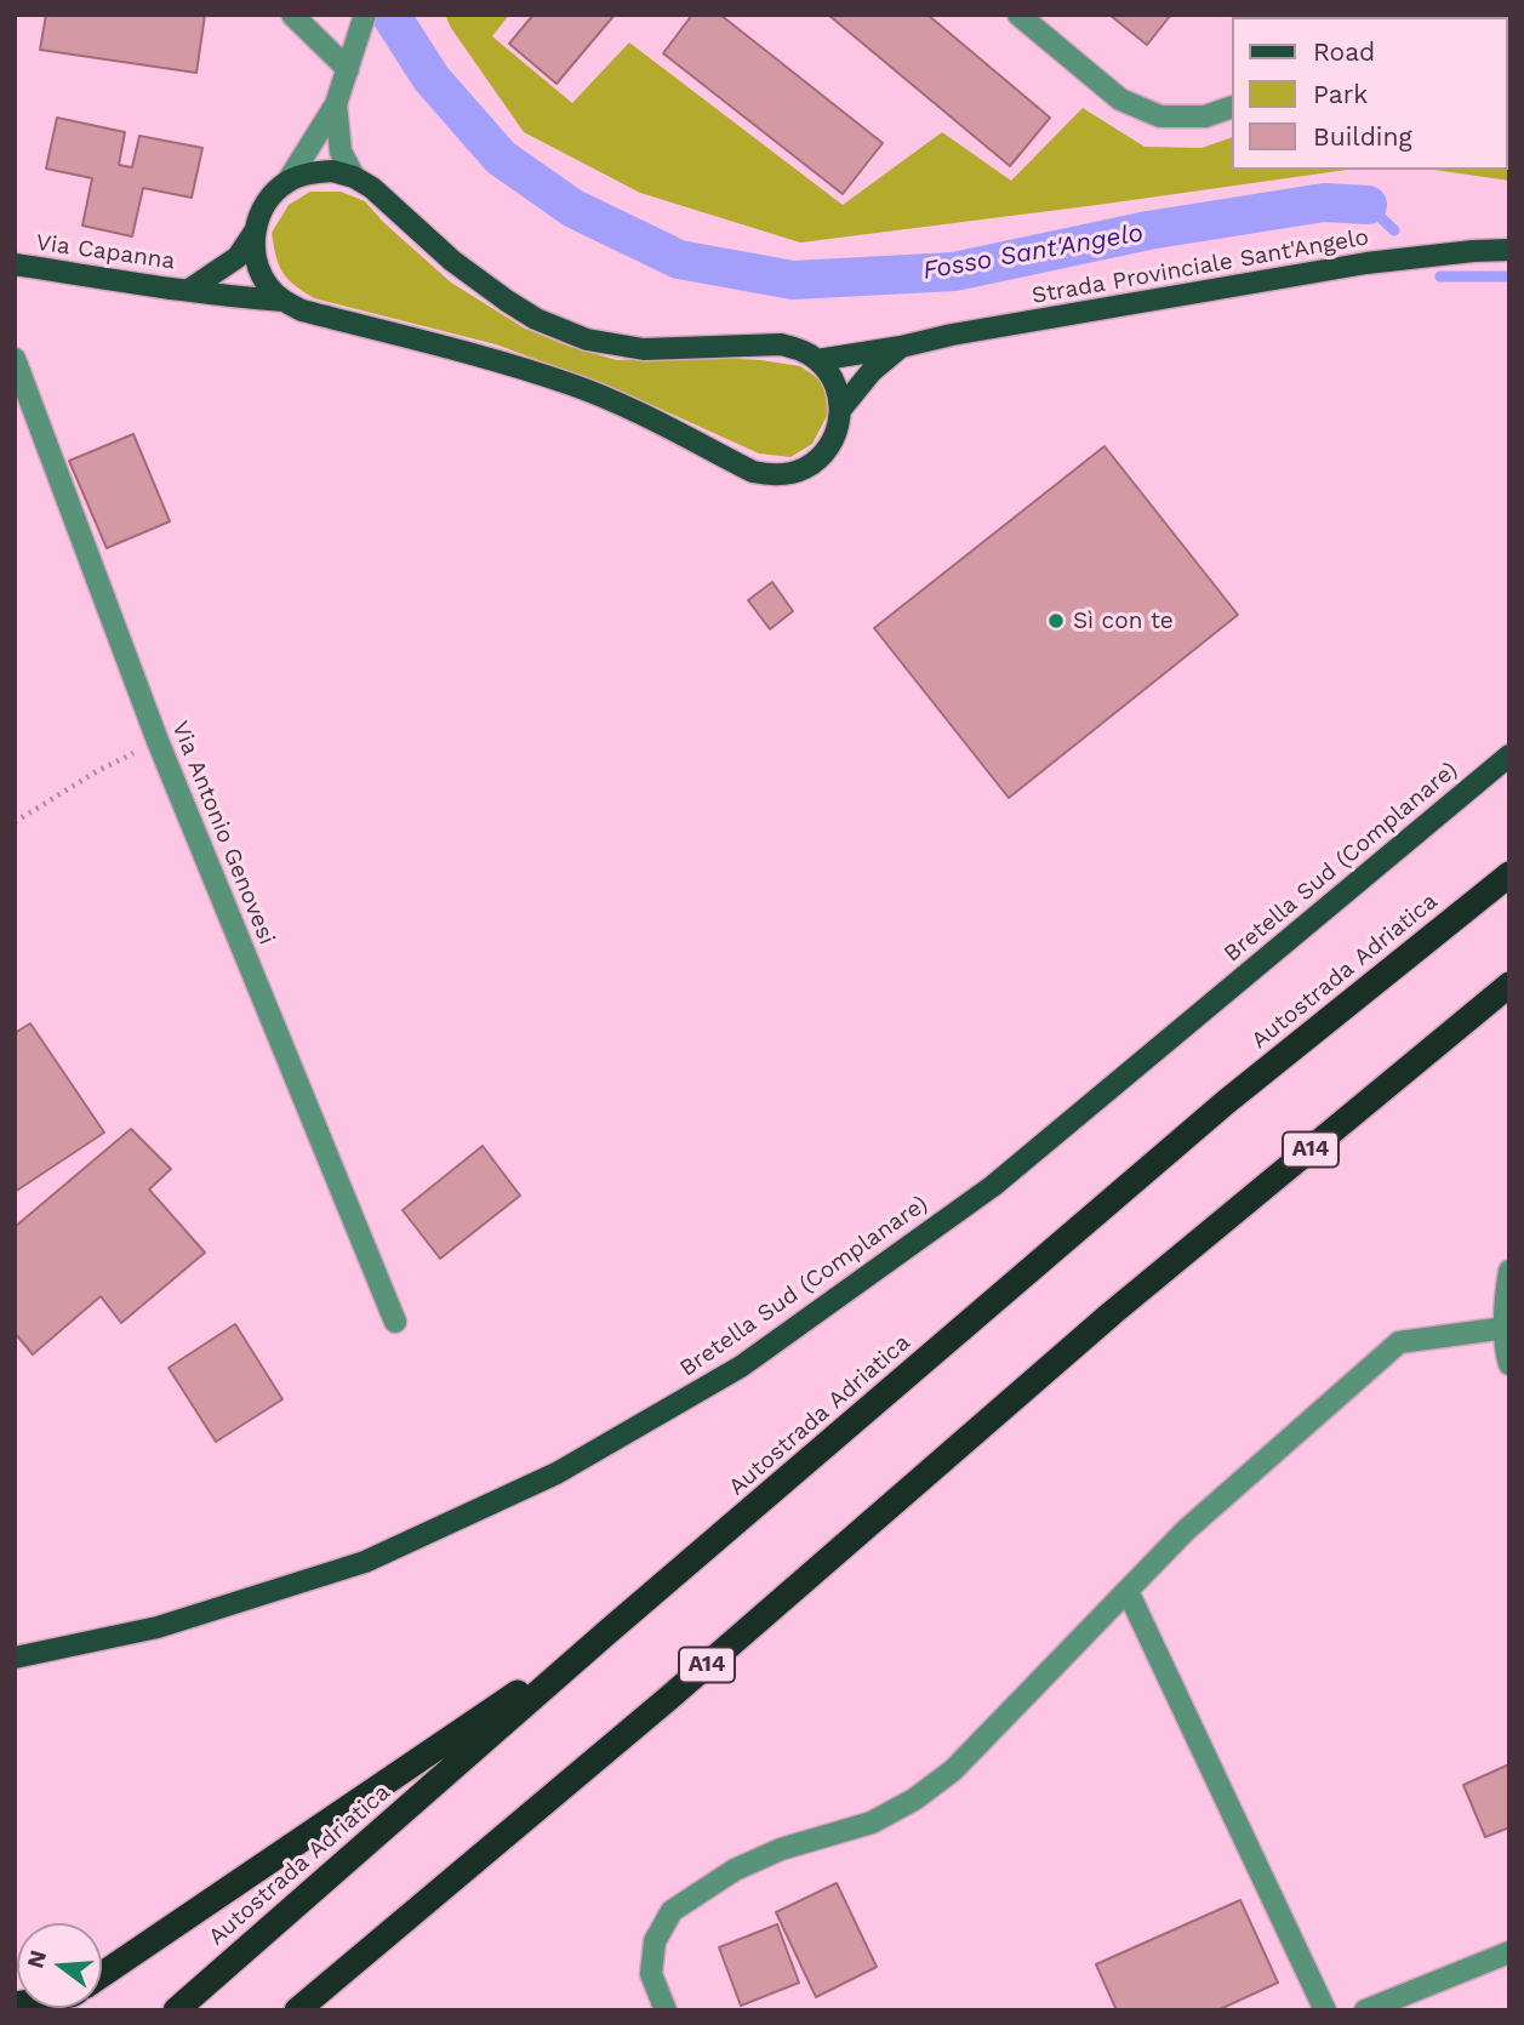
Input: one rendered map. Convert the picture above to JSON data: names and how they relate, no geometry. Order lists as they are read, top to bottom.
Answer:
{
  "streets": {
    "highway": ["Autostrada Adriatica", "A14"],
    "main road": ["Via Capanna", "Strada Provinciale Sant'Angelo", "Bretella Sud (Complanare)"],
    "street": ["Via Antonio Genovesi"]
  },
  "crossings": [
    ["Via Capanna", "Strada Provinciale Sant'Angelo"]
  ],
  "water": ["Fosso Sant'Angelo"],
  "places": ["Sì con te"],
  "legend": ["Road", "Park", "Building"],
  "north": "left"
}
